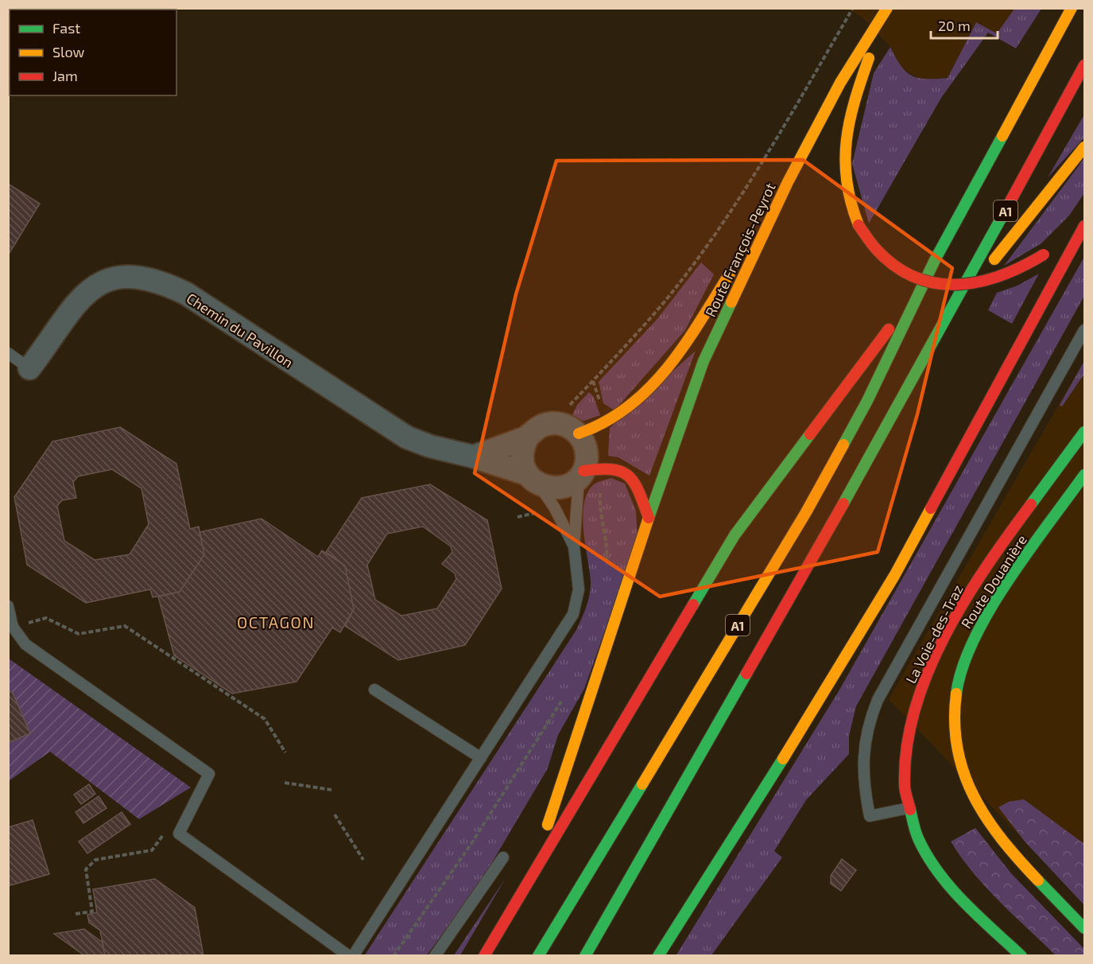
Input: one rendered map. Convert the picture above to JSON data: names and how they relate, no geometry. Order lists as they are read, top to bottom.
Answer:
{
  "streets": {
    "main road": [
      "A1",
      "Route François-Peyrot",
      "Route Douanière",
      "La Voie-des-Traz"
    ],
    "street": ["Chemin du Pavillon"]
  },
  "districts": ["OCTAGON"],
  "legend": ["Fast", "Slow", "Jam"],
  "scale_bar": "20 m"
}
